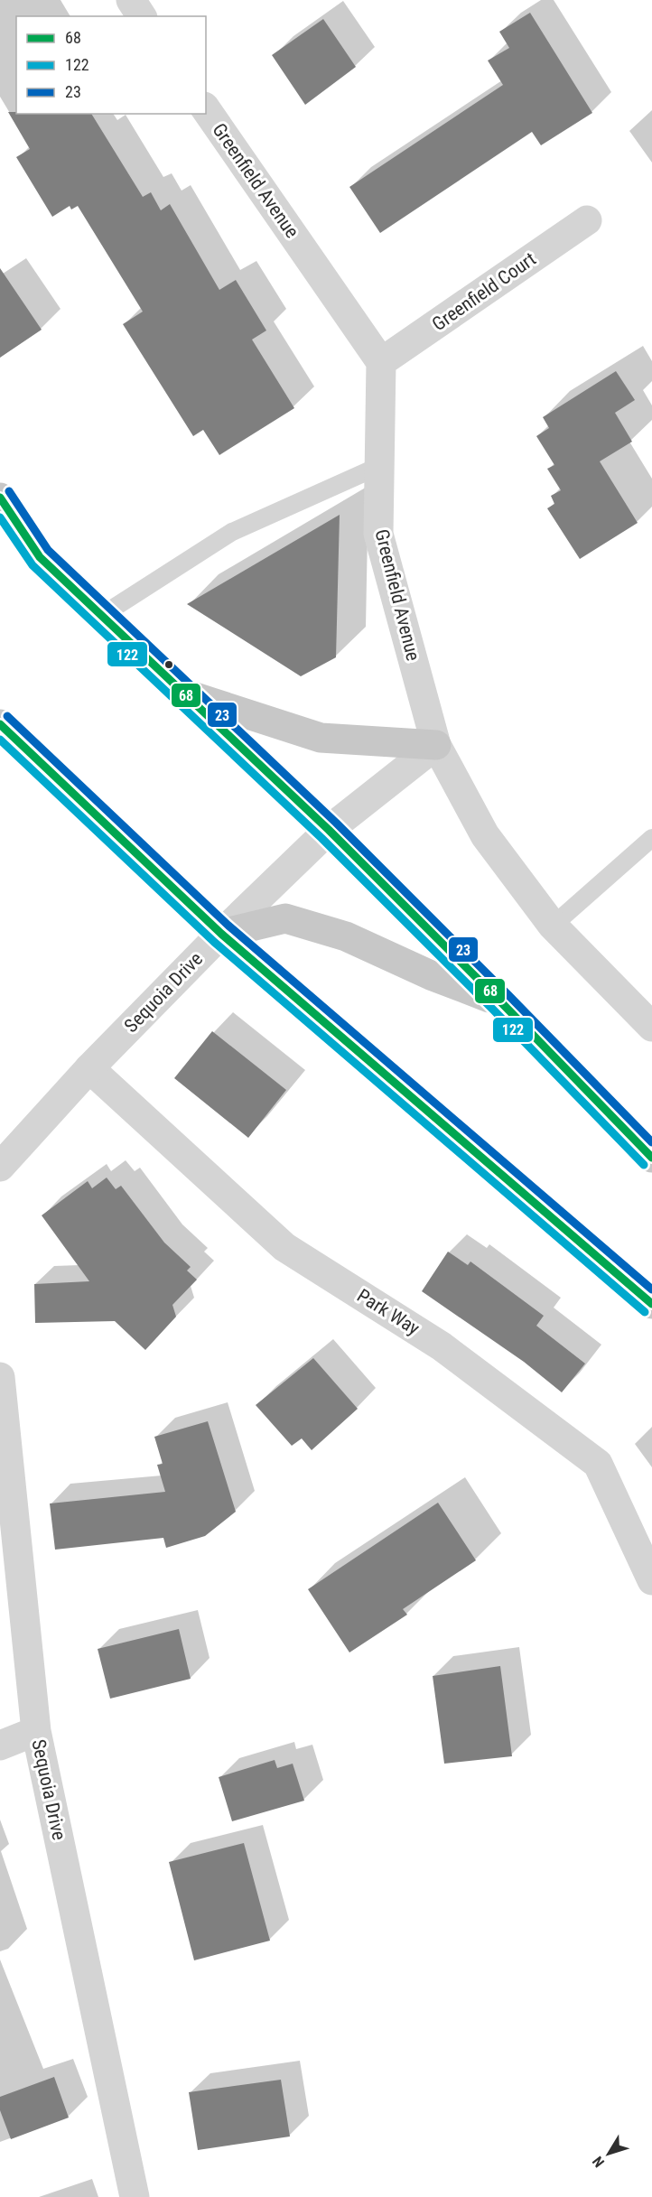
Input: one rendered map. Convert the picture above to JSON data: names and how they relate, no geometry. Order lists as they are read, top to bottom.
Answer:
{
  "streets": {
    "street": [
      "Greenfield Avenue",
      "Greenfield Court",
      "Sequoia Drive",
      "Park Way"
    ]
  },
  "crossings": [
    ["Greenfield Avenue", "Greenfield Court"],
    ["Greenfield Avenue", "Sequoia Drive"],
    ["Sequoia Drive", "Park Way"]
  ],
  "lines": ["transit line 23", "transit line 68", "transit line 122"],
  "legend": ["68", "122", "23"],
  "north": "bottom left"
}
